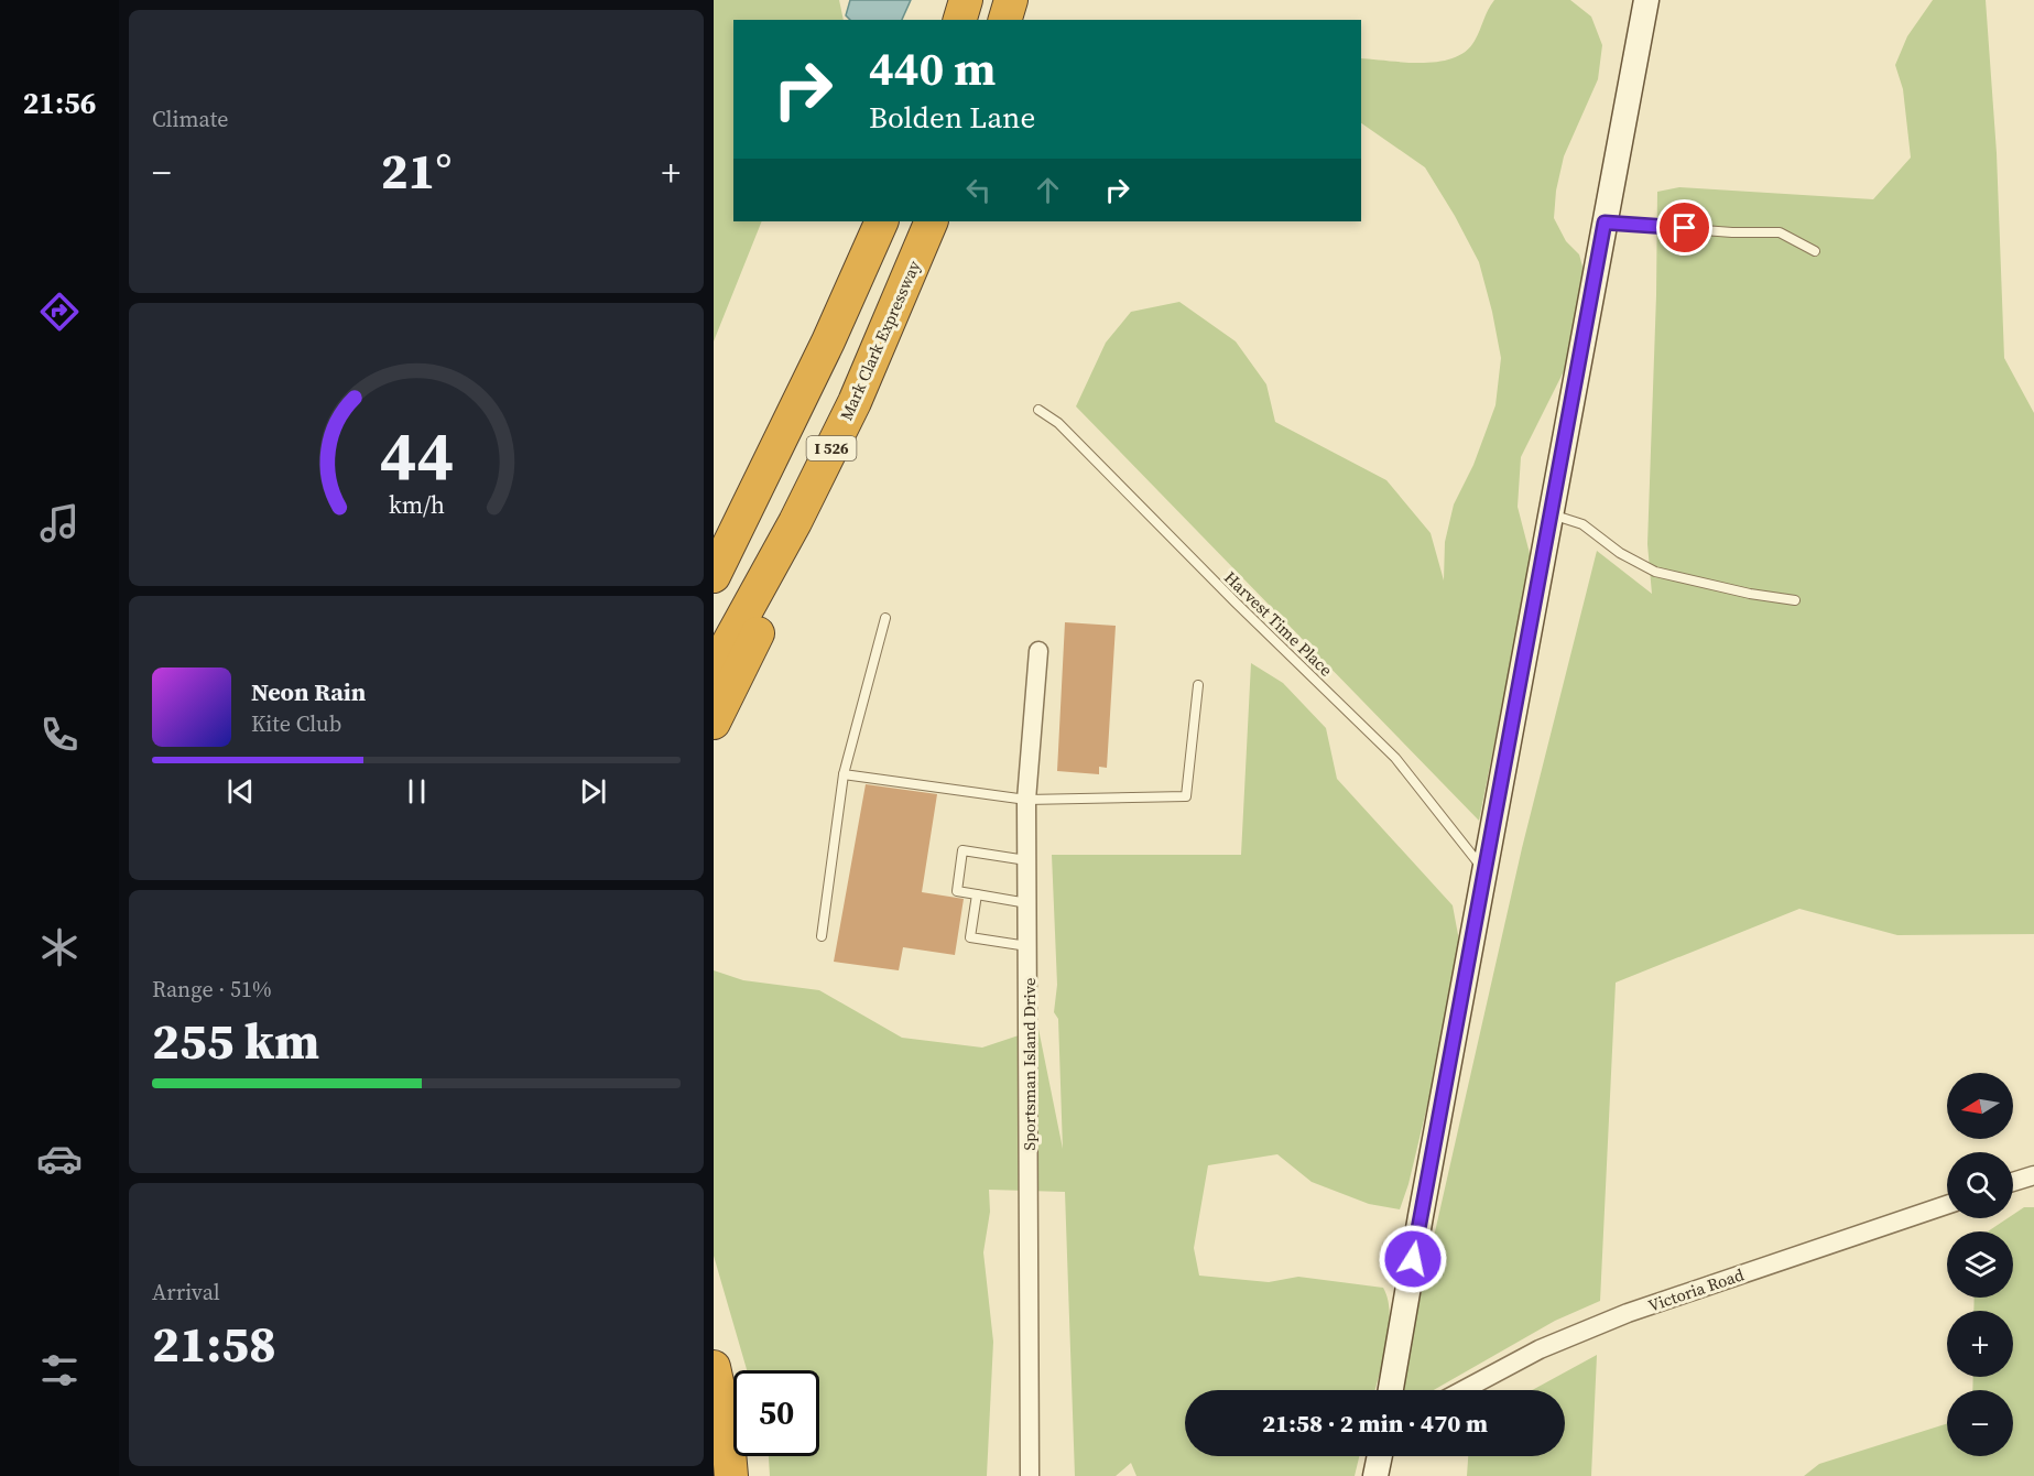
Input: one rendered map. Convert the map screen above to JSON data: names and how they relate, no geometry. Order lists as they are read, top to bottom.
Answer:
{
  "streets": {
    "highway": ["Mark Clark Expressway", "I 526"],
    "street": ["Sportsman Island Drive", "Victoria Road"],
    "lane": ["Harvest Time Place"]
  },
  "north": "left",
  "page": {
    "tabs": "21:56",
    "tile": [
      "Climate",
      ["Range · 51%", "255 km"],
      ["Arrival", "21:58"]
    ],
    "turn": ["440 m", "Bolden Lane"],
    "heat": ["−", "21°", "+"],
    "song": ["Neon Rain", "Kite Club"],
    "map_buttons": ["+", "−"],
    "limit": "50",
    "trip": "21:58 · 2 min · 470 m",
    "gauge": ["44", "km/h"]
  }
}
